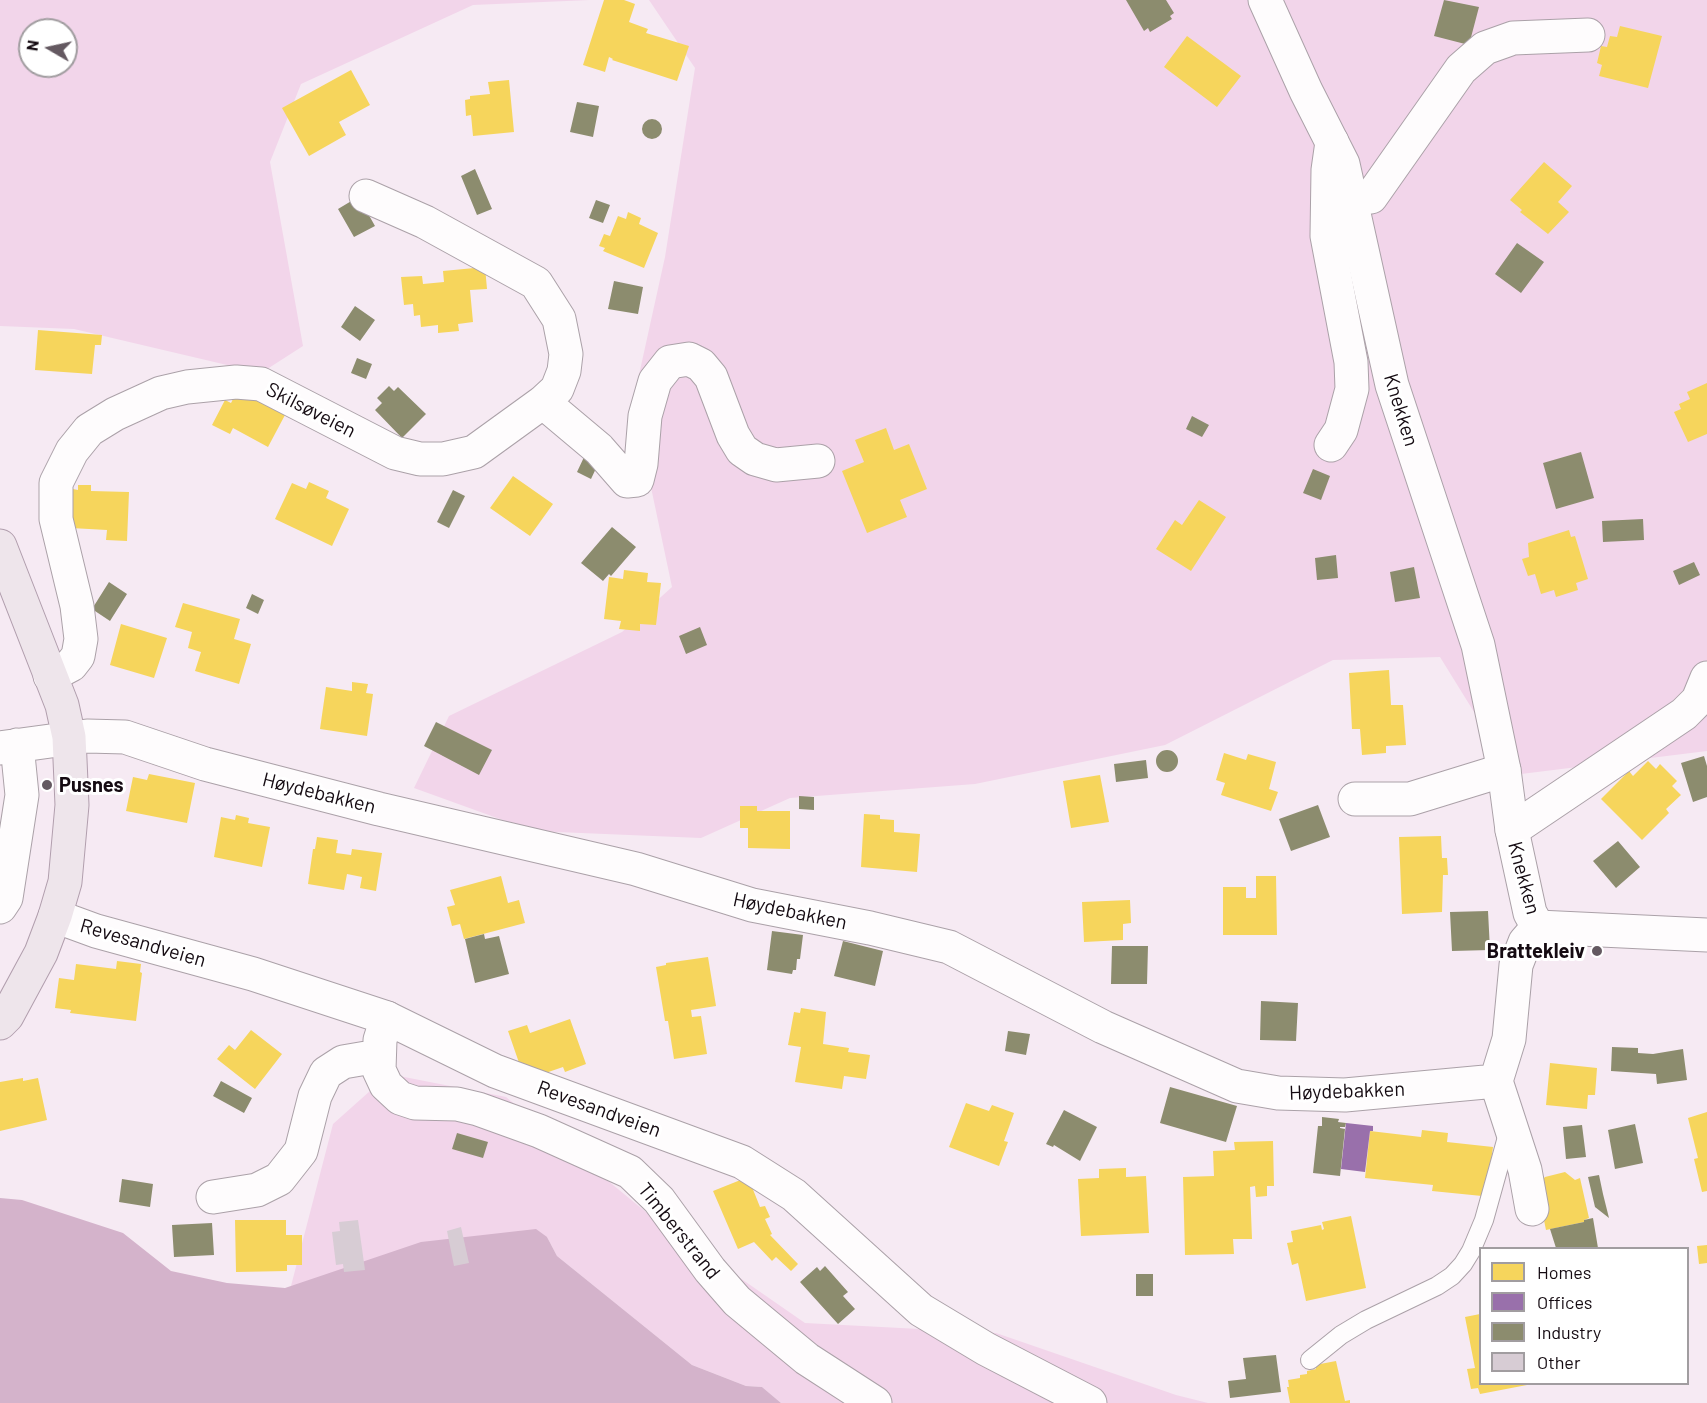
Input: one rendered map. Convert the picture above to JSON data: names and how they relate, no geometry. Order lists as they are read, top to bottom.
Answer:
{
  "streets": {
    "street": [
      "Skilsøveien",
      "Knekken",
      "Høydebakken",
      "Revesandveien",
      "Timberstrand"
    ]
  },
  "crossings": [
    ["Revesandveien", "Timberstrand"]
  ],
  "places": ["Pusnes", "Brattekleiv"],
  "legend": [
    "Homes",
    "Offices",
    "Industry",
    "Other"
  ],
  "north": "left"
}
